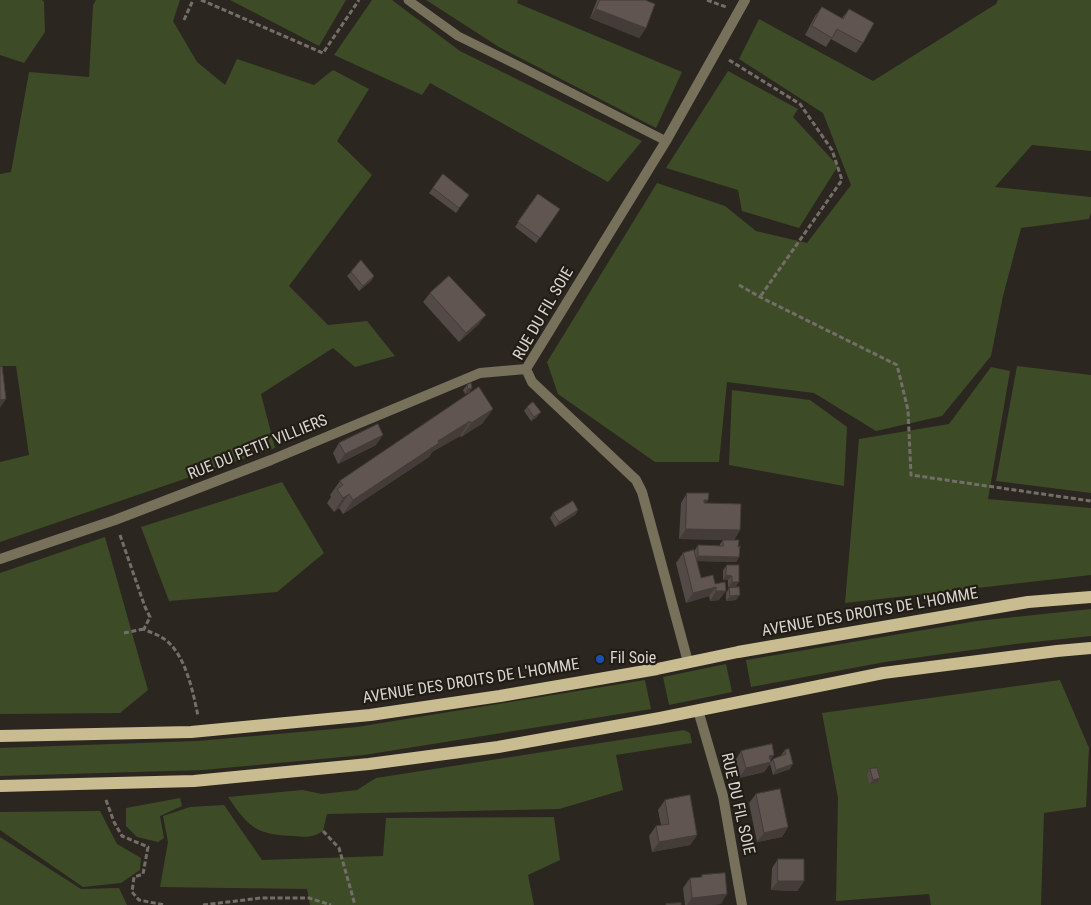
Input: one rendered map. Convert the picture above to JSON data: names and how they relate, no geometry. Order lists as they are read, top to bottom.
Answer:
{
  "streets": {
    "main road": ["AVENUE DES DROITS DE L'HOMME"],
    "street": ["RUE DU FIL SOIE", "RUE DU PETIT VILLIERS"]
  },
  "crossings": [
    ["RUE DU FIL SOIE", "RUE DU PETIT VILLIERS"],
    ["RUE DU FIL SOIE", "AVENUE DES DROITS DE L'HOMME"]
  ],
  "places": ["Fil Soie"]
}
